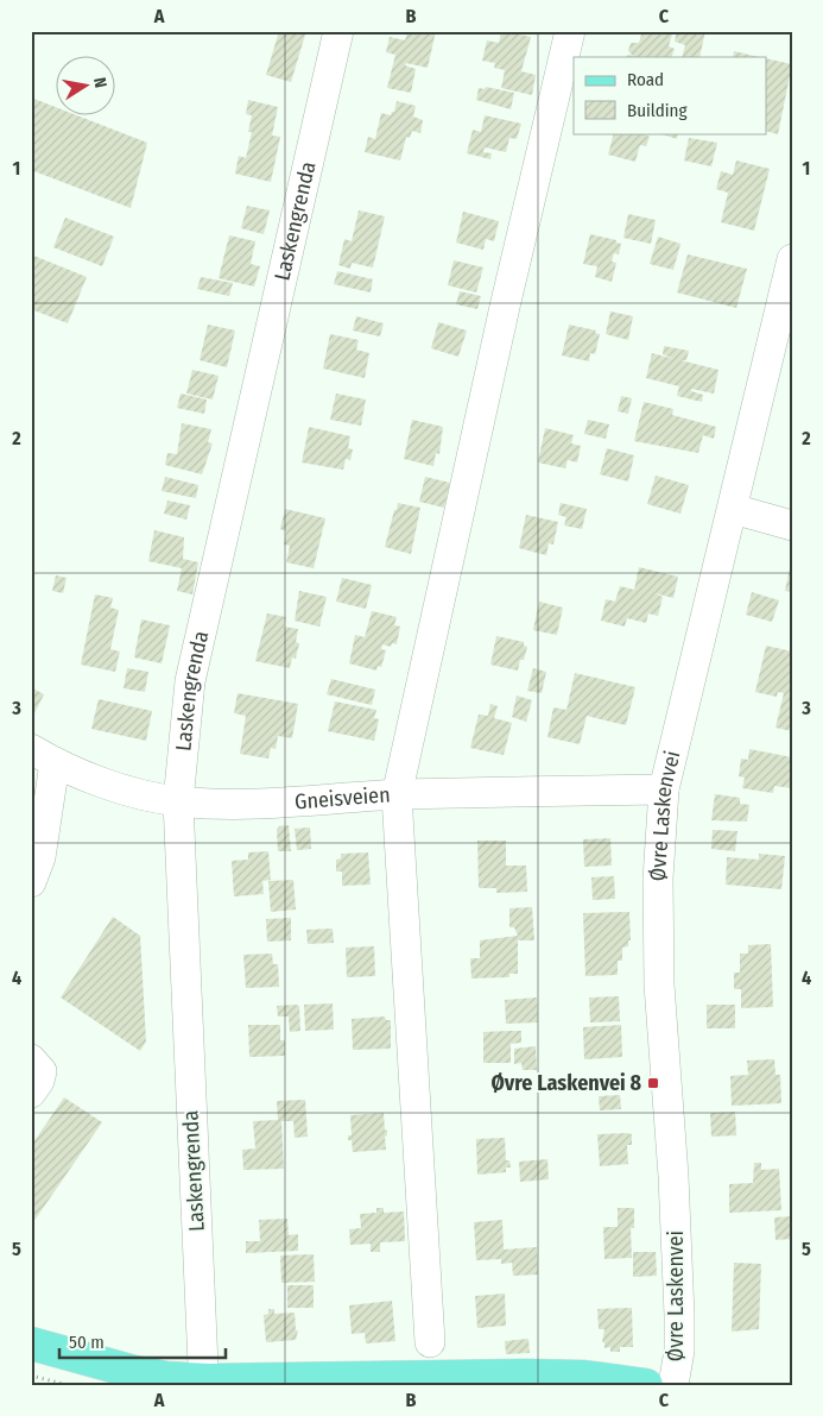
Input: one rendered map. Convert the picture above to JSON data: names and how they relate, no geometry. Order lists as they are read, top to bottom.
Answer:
{
  "streets": {
    "street": ["Laskengrenda", "Gneisveien", "Øvre Laskenvei"]
  },
  "crossings": [
    ["Laskengrenda", "Gneisveien"],
    ["Gneisveien", "Øvre Laskenvei"]
  ],
  "places": {
    "transit": ["Øvre Laskenvei 8"]
  },
  "legend": ["Road", "Building"],
  "scale_bar": "50 m",
  "north": "right",
  "grid": {
    "columns": ["A", "B", "C"],
    "rows": [
      "1",
      "2",
      "3",
      "4",
      "5"
    ]
  }
}
